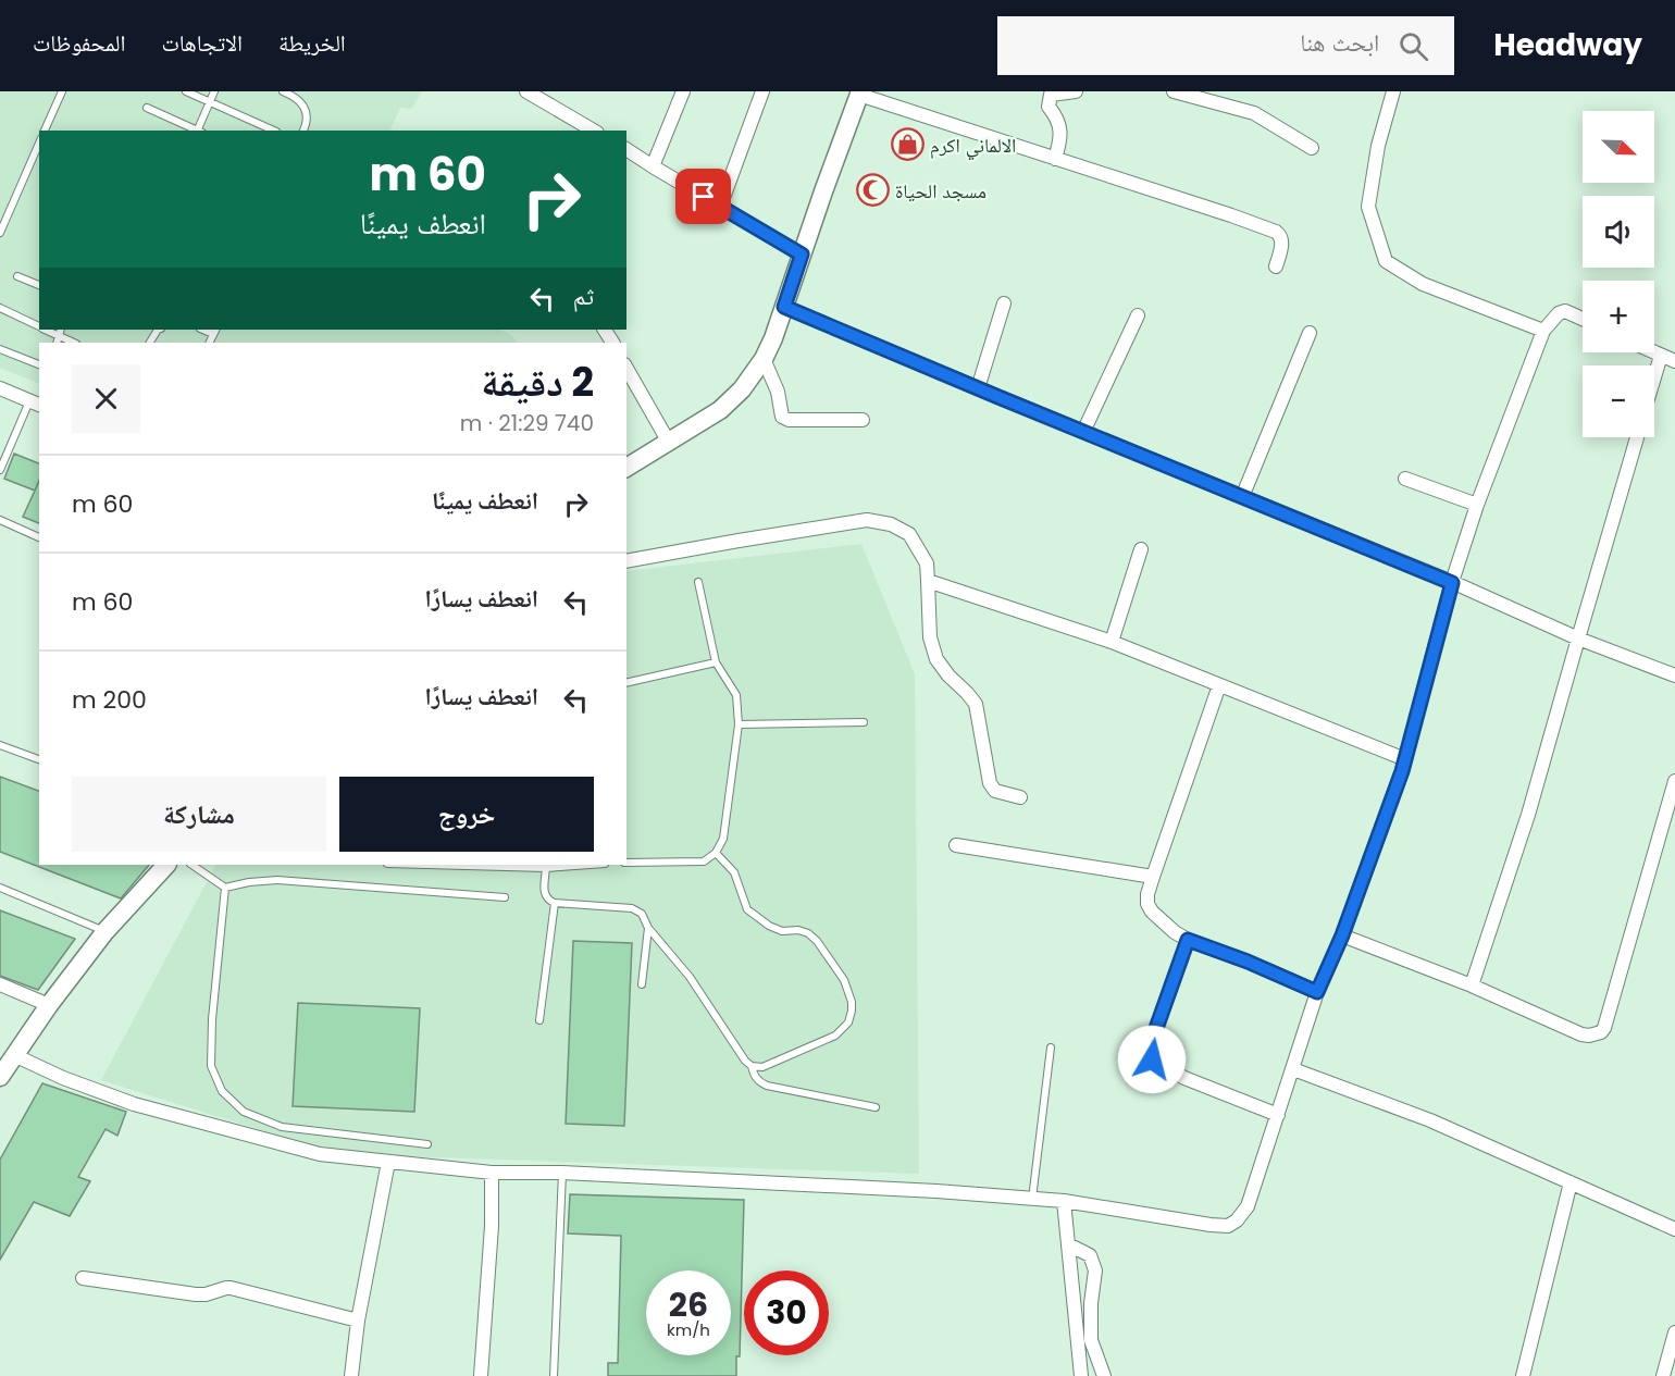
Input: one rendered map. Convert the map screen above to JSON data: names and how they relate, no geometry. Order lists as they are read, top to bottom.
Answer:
{
  "places": {
    "shop": ["الالماني اكرم"],
    "mosque": ["مسجد الحياة"]
  },
  "north": "bottom right",
  "page": {
    "header": "Headway",
    "search": "ابحث هنا",
    "nav": ["الخريطة", "الاتجاهات", "المحفوظات"],
    "map_buttons": ["+", "−"],
    "turn": ["60 m", "انعطف يمينًا"],
    "then": "ثم",
    "heading": ["2 دقيقة", "740 m · 21:29"],
    "list": [
      {
        "name": "انعطف يمينًا",
        "value": "60 m"
      },
      {
        "name": "انعطف يسارًا",
        "value": "60 m"
      },
      {
        "name": "انعطف يسارًا",
        "value": "200 m"
      }
    ],
    "buttons": ["خروج", "مشاركة"],
    "speed": "26 km/h",
    "limit": "30"
  }
}
